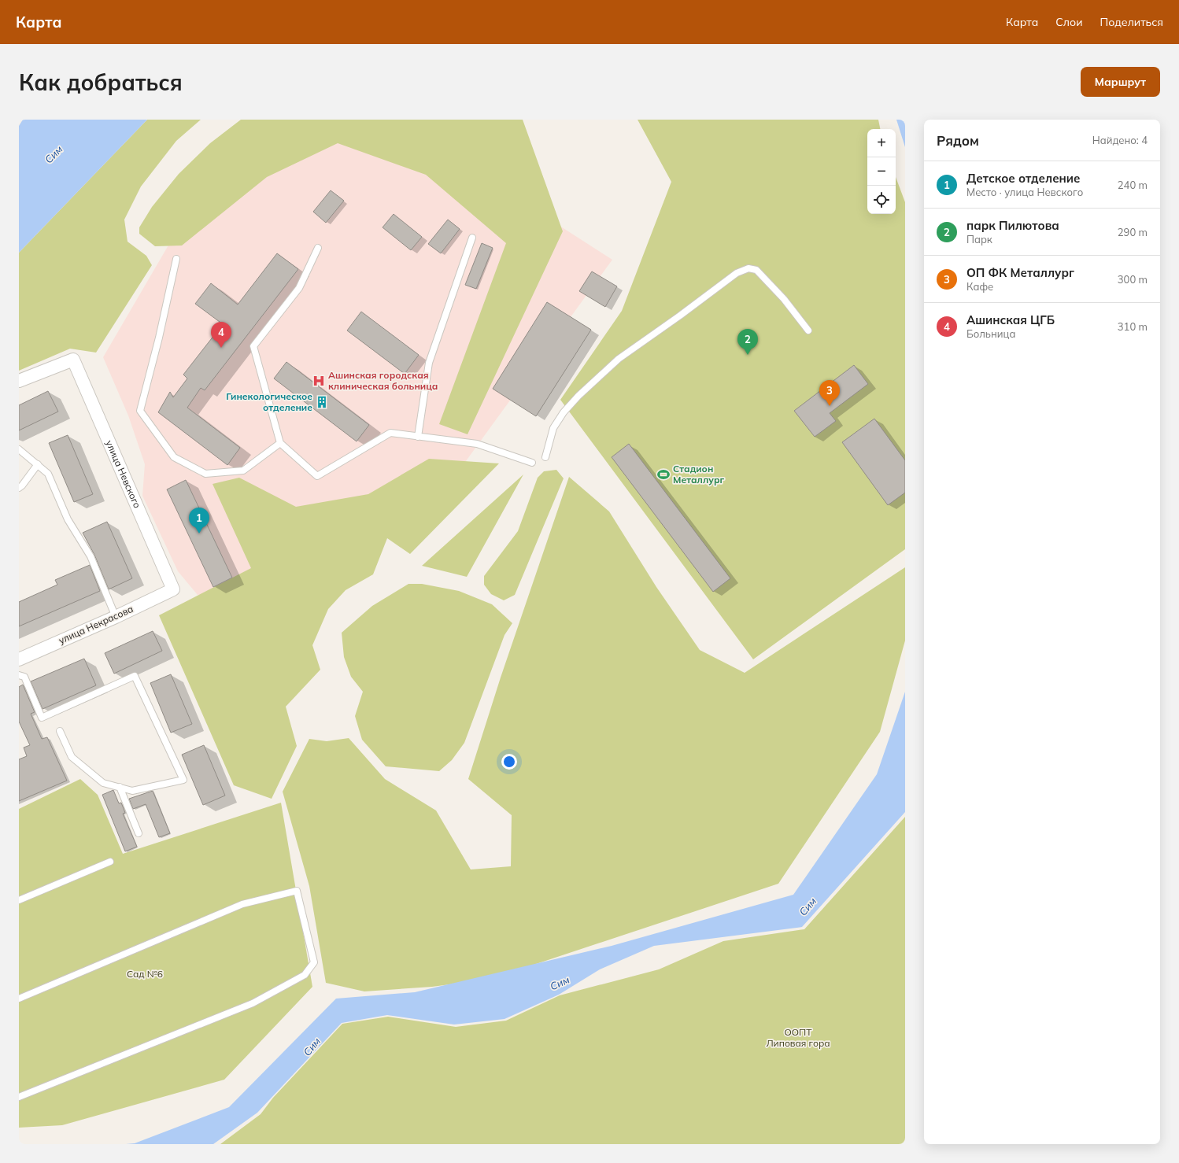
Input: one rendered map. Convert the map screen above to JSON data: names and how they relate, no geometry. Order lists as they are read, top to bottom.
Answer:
{
  "streets": {
    "street": ["улица Невского", "улица Некрасова"]
  },
  "crossings": [
    ["улица Невского", "улица Некрасова"]
  ],
  "water": ["Сим"],
  "parks": ["Сад №6", "ООПТ Липовая гора"],
  "places": {
    "hospital": ["Ашинская городская клиническая больница"],
    "building": ["Гинекологическое отделение"],
    "sports": ["Стадион Металлург"]
  },
  "page": {
    "header": "Карта",
    "nav": ["Карта", "Слои", "Поделиться"],
    "buttons": "Маршрут",
    "title": "Как добраться",
    "heading": ["Рядом", "Найдено: 4"],
    "map_buttons": ["+", "−"],
    "list": [
      {
        "mark": "1",
        "name": "Детское отделение",
        "note": "Место · улица Невского",
        "value": "240 m"
      },
      {
        "mark": "2",
        "name": "парк Пилютова",
        "note": "Парк",
        "value": "290 m"
      },
      {
        "mark": "3",
        "name": "ОП ФК Металлург",
        "note": "Кафе",
        "value": "300 m"
      },
      {
        "mark": "4",
        "name": "Ашинская ЦГБ",
        "note": "Больница",
        "value": "310 m"
      }
    ],
    "pins": [
      "4",
      "2",
      "3",
      "1"
    ]
  }
}
